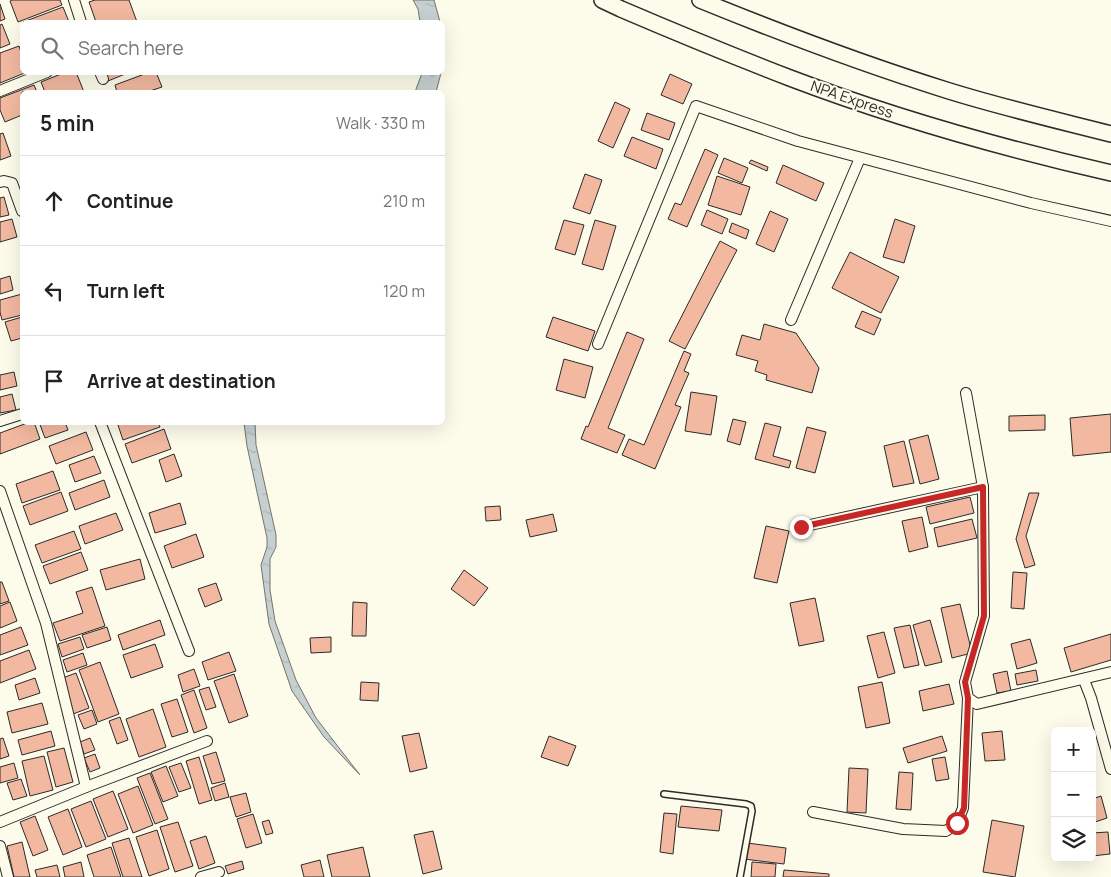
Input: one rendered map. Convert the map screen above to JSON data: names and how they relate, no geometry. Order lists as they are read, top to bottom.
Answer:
{
  "streets": {
    "main road": ["NPA Express"]
  },
  "page": {
    "search": "Search here",
    "heading": ["5 min", "Walk · 330 m"],
    "list": [
      ["Continue", "210 m"],
      ["Turn left", "120 m"],
      "Arrive at destination"
    ],
    "map_buttons": ["+", "−"]
  }
}
